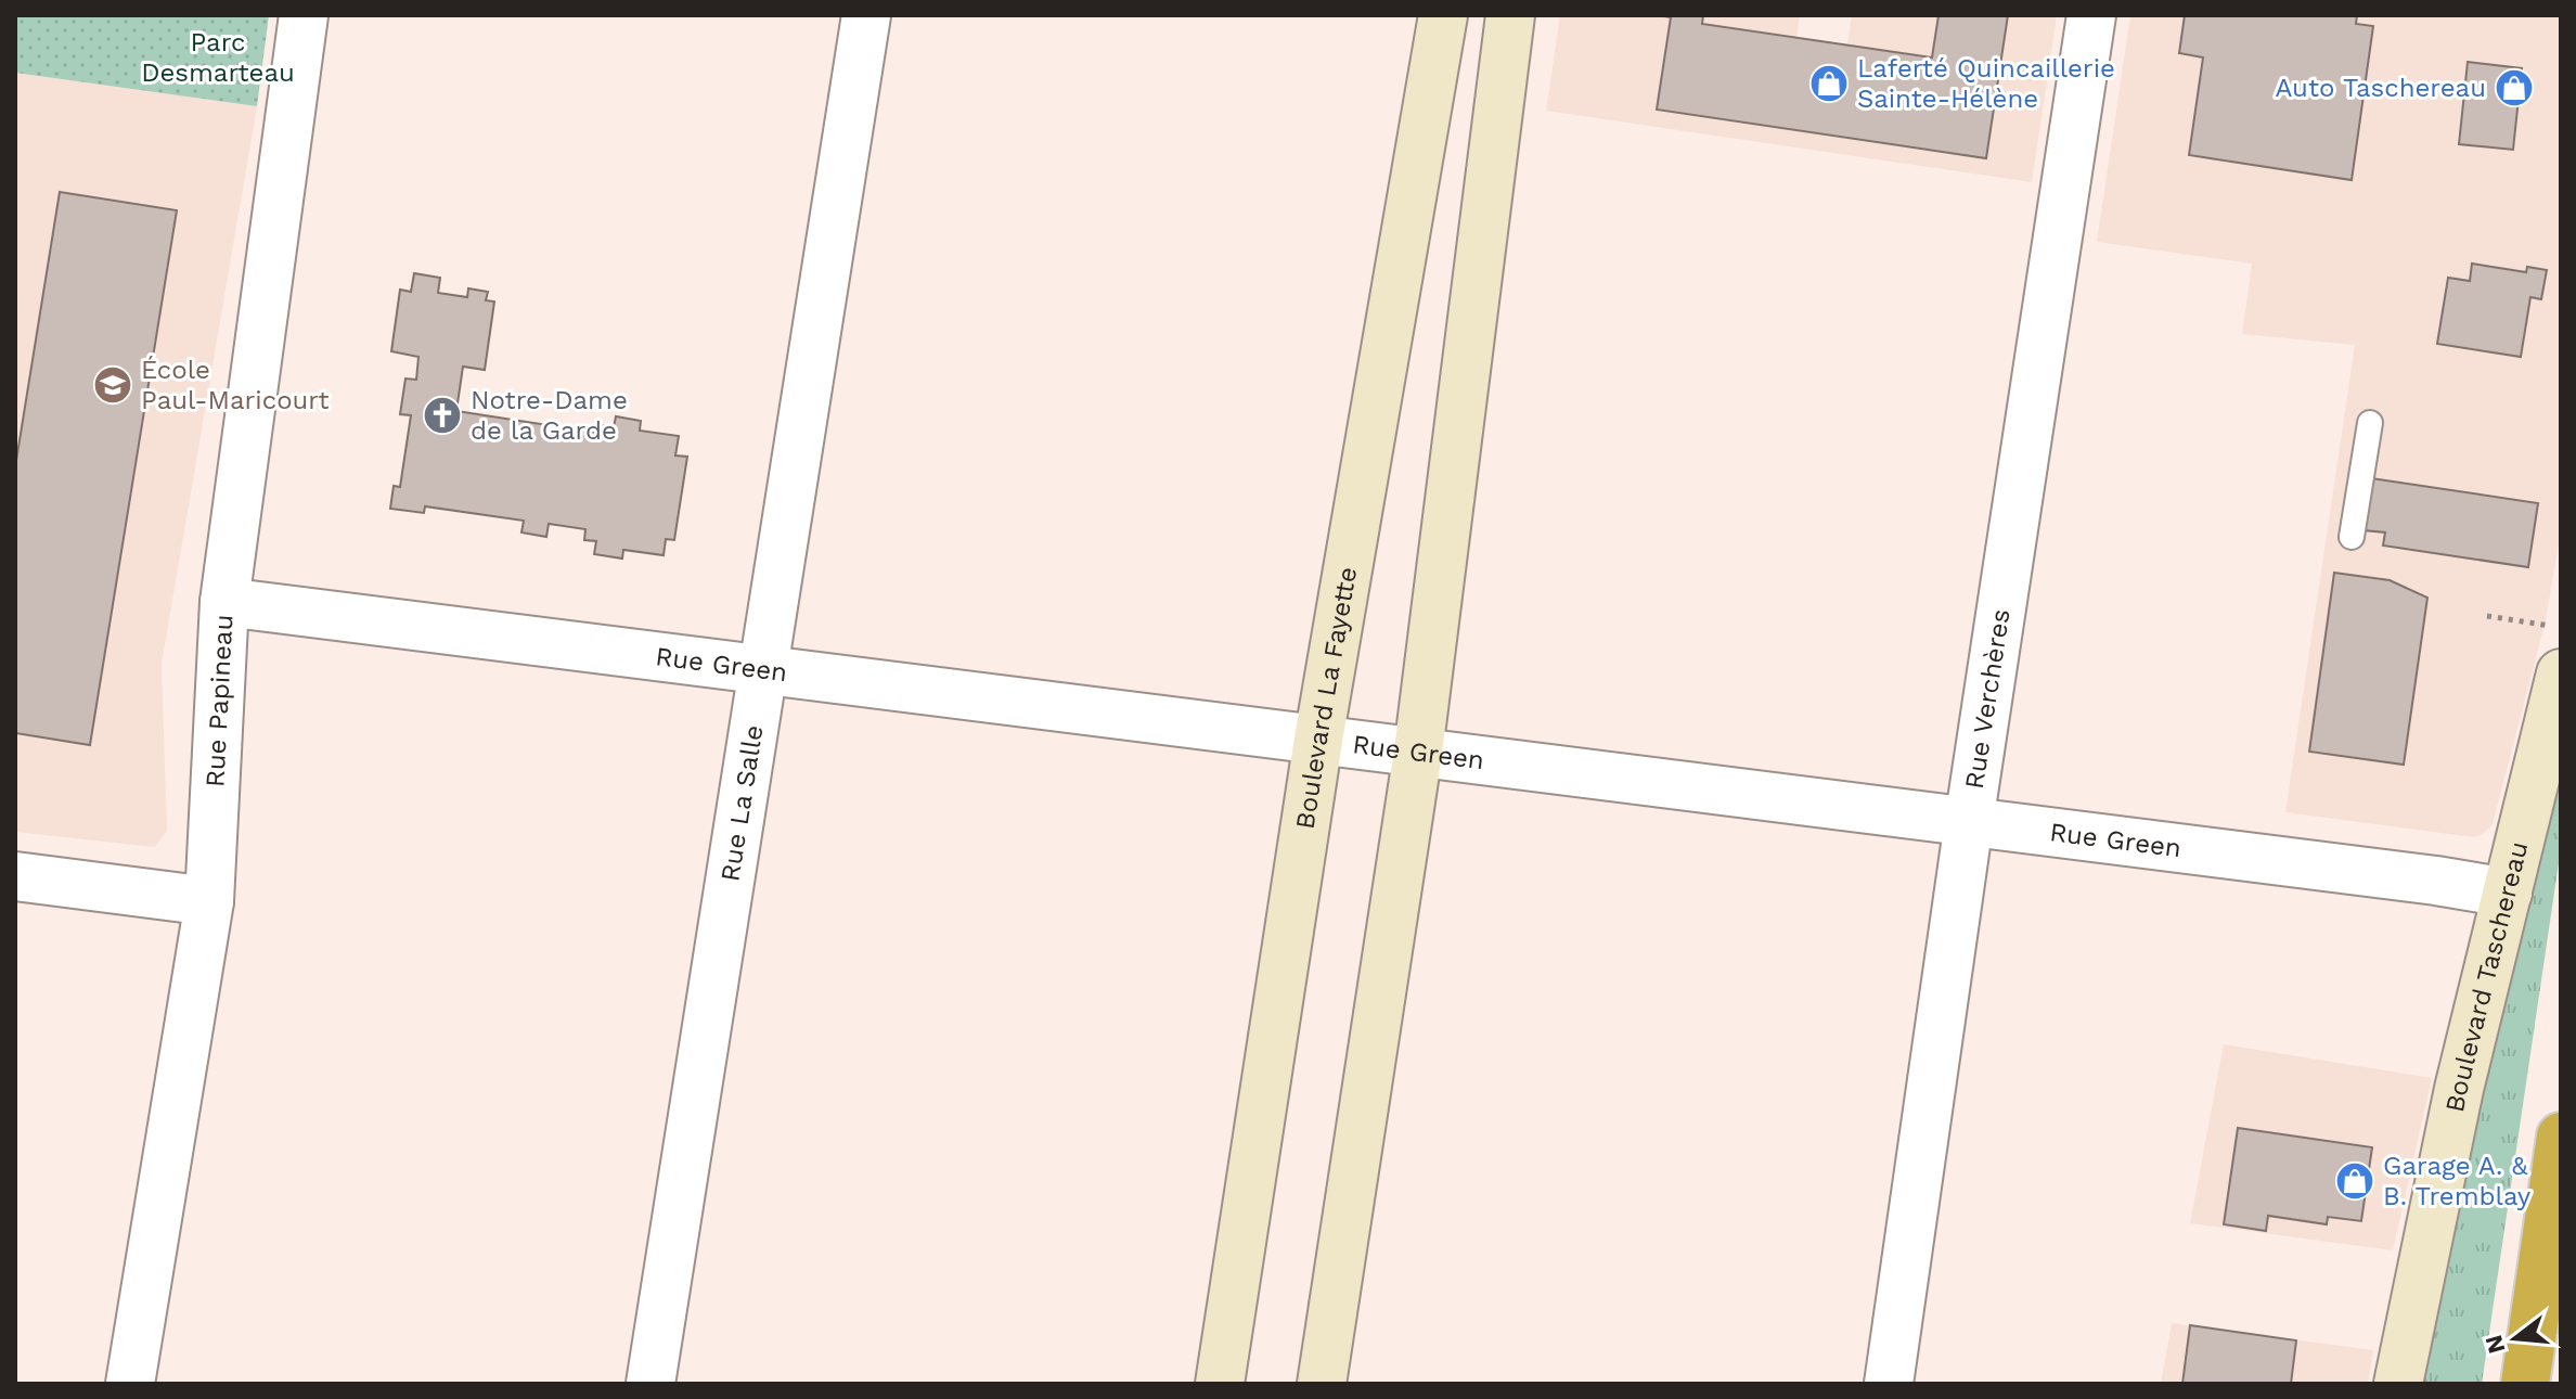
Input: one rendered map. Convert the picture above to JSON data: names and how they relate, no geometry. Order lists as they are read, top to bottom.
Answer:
{
  "streets": {
    "street": [
      "Rue Green",
      "Boulevard La Fayette",
      "Rue Papineau",
      "Rue Verchères",
      "Rue La Salle",
      "Boulevard Taschereau"
    ]
  },
  "crossings": [
    ["Rue Green", "Boulevard La Fayette"],
    ["Rue Green", "Rue Papineau"],
    ["Rue Green", "Rue Verchères"],
    ["Rue Green", "Rue La Salle"],
    ["Rue Green", "Boulevard Taschereau"]
  ],
  "parks": ["Parc Desmarteau"],
  "places": {
    "shop": ["Laferté Quincaillerie Sainte-Hélène", "Auto Taschereau", "Garage A. & B. Tremblay"],
    "school or university": ["École Paul-Maricourt"],
    "church": ["Notre-Dame de la Garde"]
  },
  "north": "left"
}
